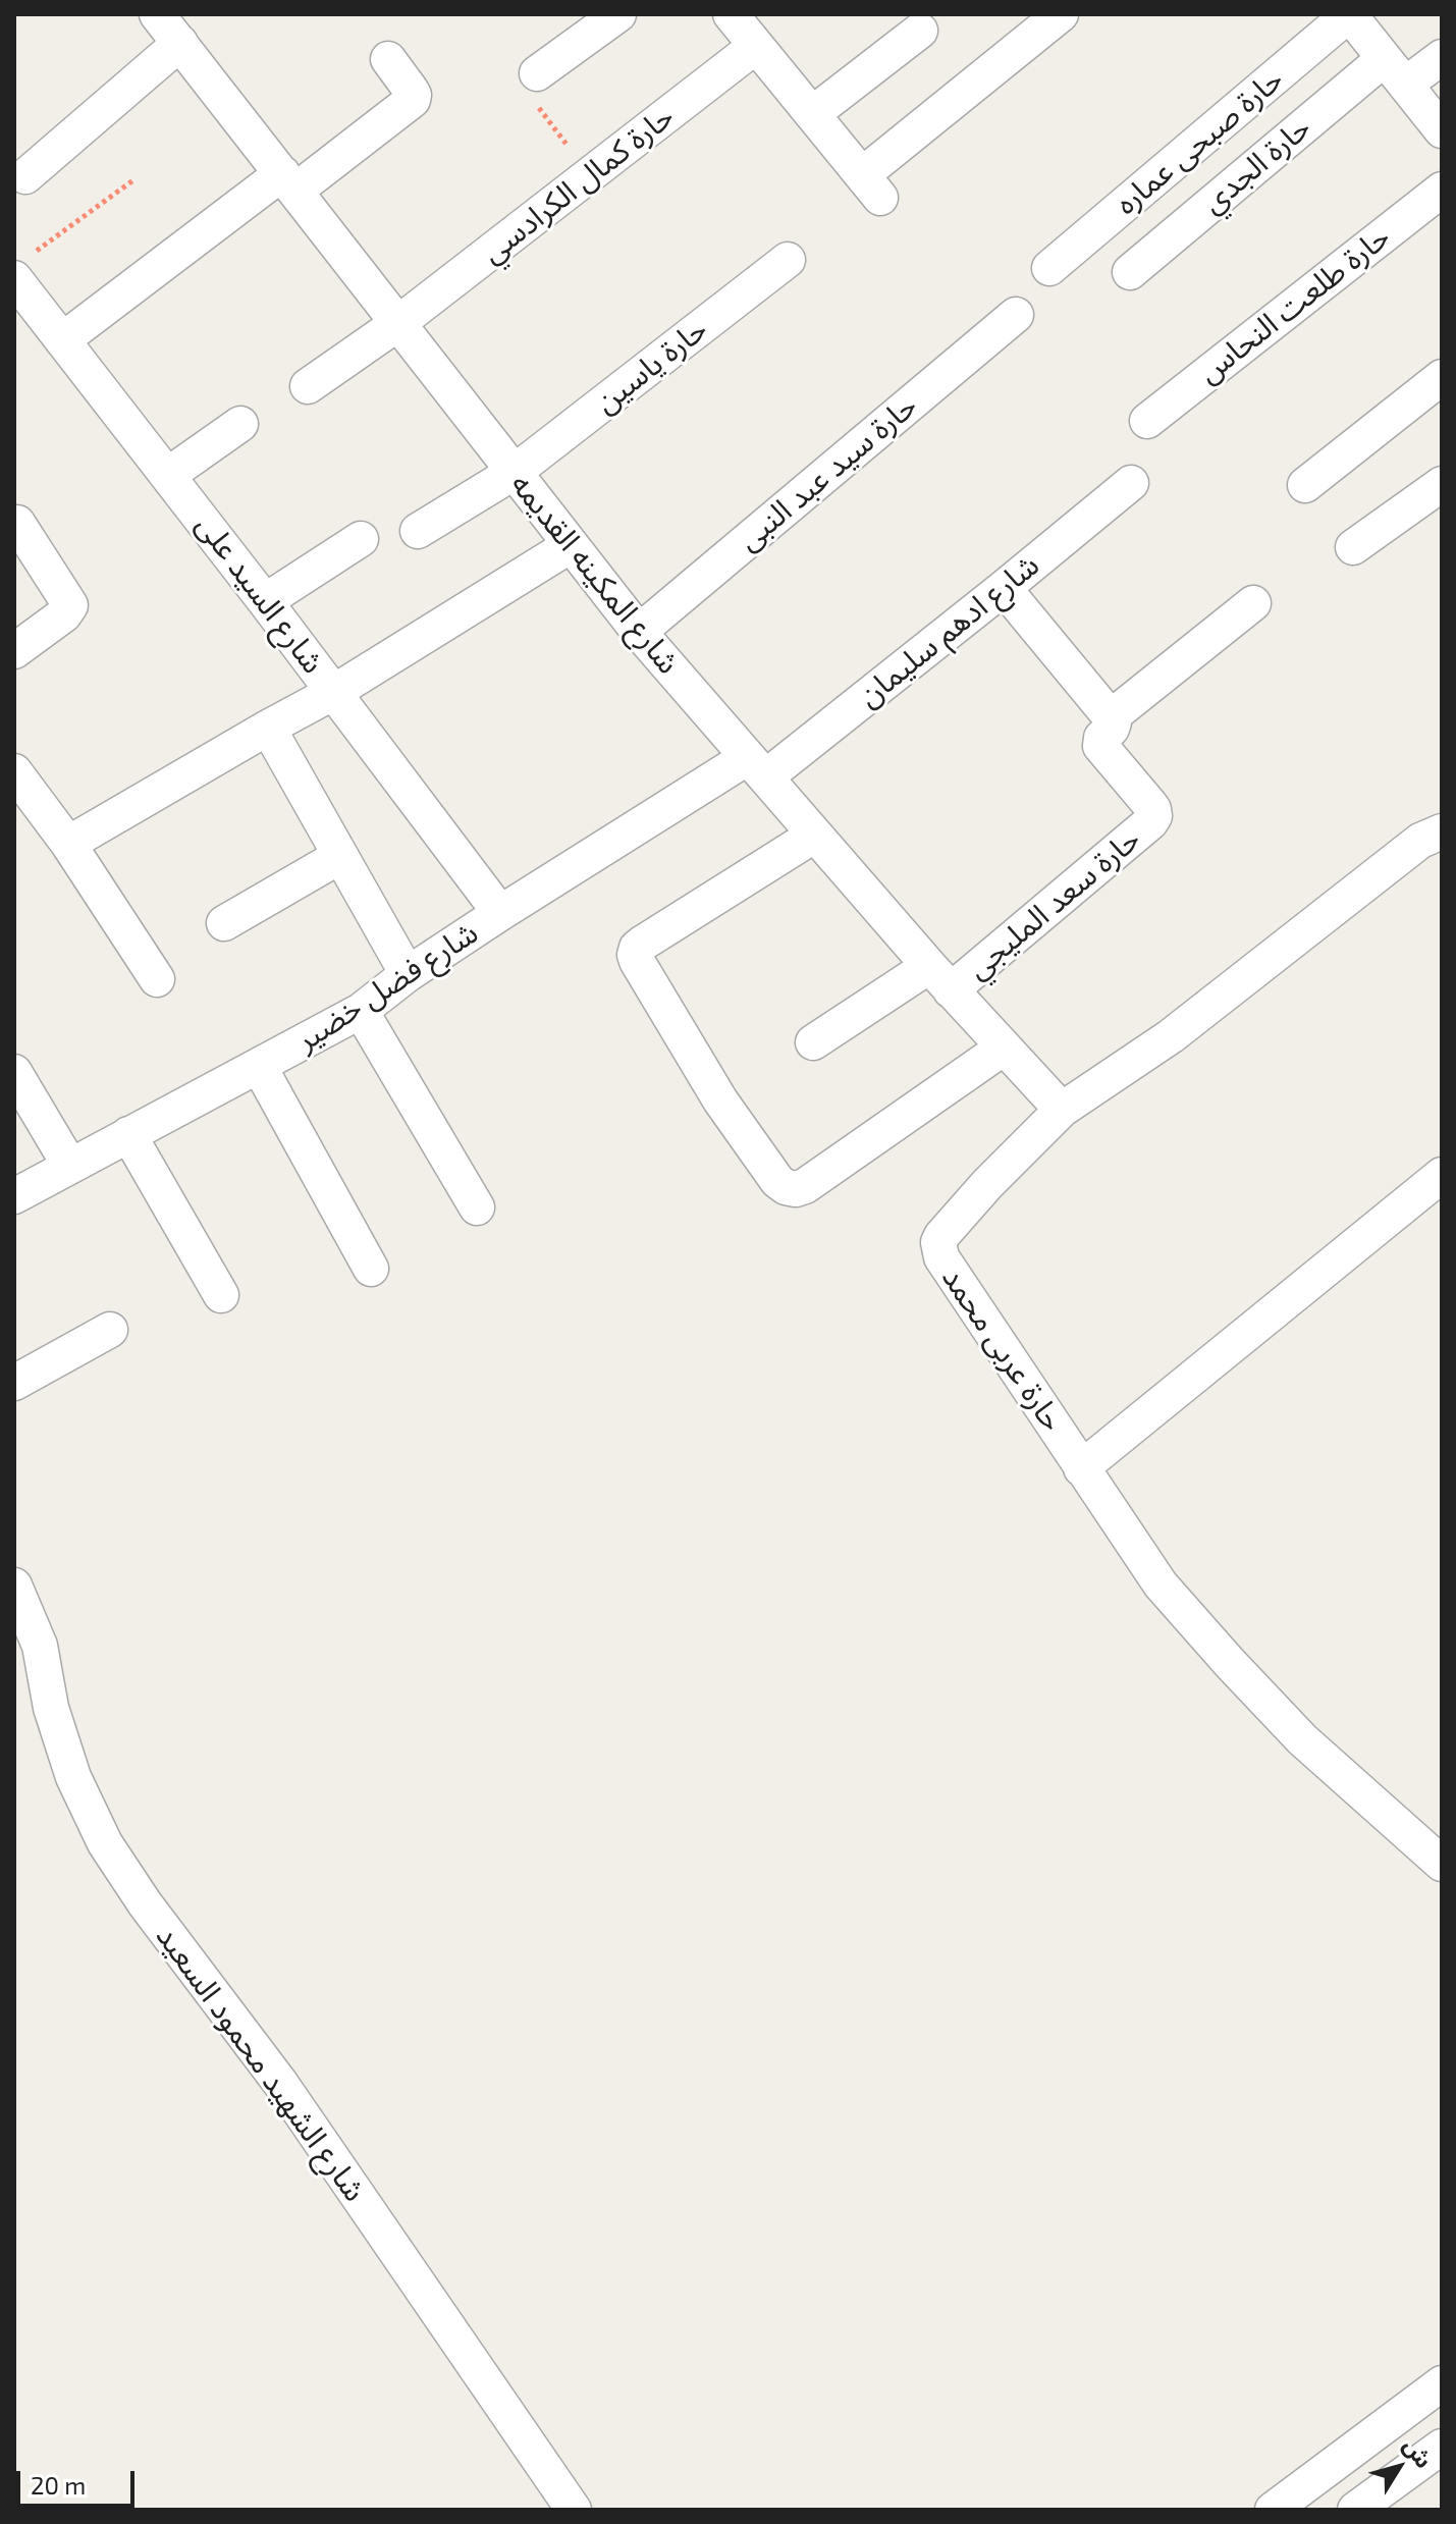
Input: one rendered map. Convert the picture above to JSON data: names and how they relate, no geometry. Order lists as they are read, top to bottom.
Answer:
{
  "streets": {
    "street": [
      "حارة صبحى عماره",
      "حارة الجدي",
      "حارة كمال الكرادسي",
      "حارة طلعت النحاس",
      "حارة ياسين",
      "حارة سيد عبد النبى",
      "شارع المكينه القديمه",
      "شارع السيد على",
      "شارع ادهم سليمان",
      "حارة سعد المليجي",
      "شارع فضل خضير",
      "حارة عربى محمد",
      "شارع الشهيد محمود السعيد"
    ]
  },
  "crossings": [
    ["حارة كمال الكرادسي", "شارع المكينه القديمه"],
    ["حارة ياسين", "شارع المكينه القديمه"],
    ["حارة سيد عبد النبى", "شارع المكينه القديمه"],
    ["شارع المكينه القديمه", "شارع ادهم سليمان"],
    ["شارع المكينه القديمه", "حارة سعد المليجي"],
    ["شارع المكينه القديمه", "شارع فضل خضير"],
    ["شارع المكينه القديمه", "حارة عربى محمد"],
    ["شارع السيد على", "شارع فضل خضير"],
    ["شارع ادهم سليمان", "شارع فضل خضير"]
  ],
  "scale_bar": "20 m",
  "north": "top right"
}
